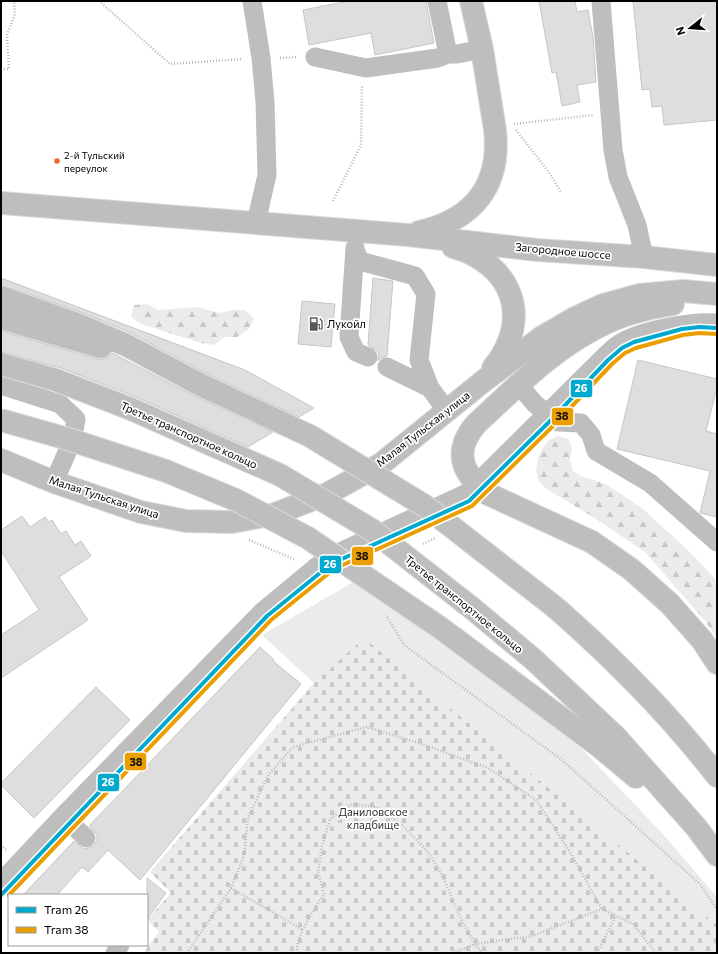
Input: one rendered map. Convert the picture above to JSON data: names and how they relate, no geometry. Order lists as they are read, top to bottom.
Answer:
{
  "streets": {
    "main road": ["Загородное шоссе", "Малая Тульская улица", "Третье транспортное кольцо"]
  },
  "parks": ["Даниловское кладбище"],
  "places": {
    "other": ["2-й Тульский переулок"],
    "fuel station": ["Лукойл"]
  },
  "lines": ["tram line 26", "tram line 38"],
  "legend": ["Tram 26", "Tram 38"],
  "north": "left"
}
